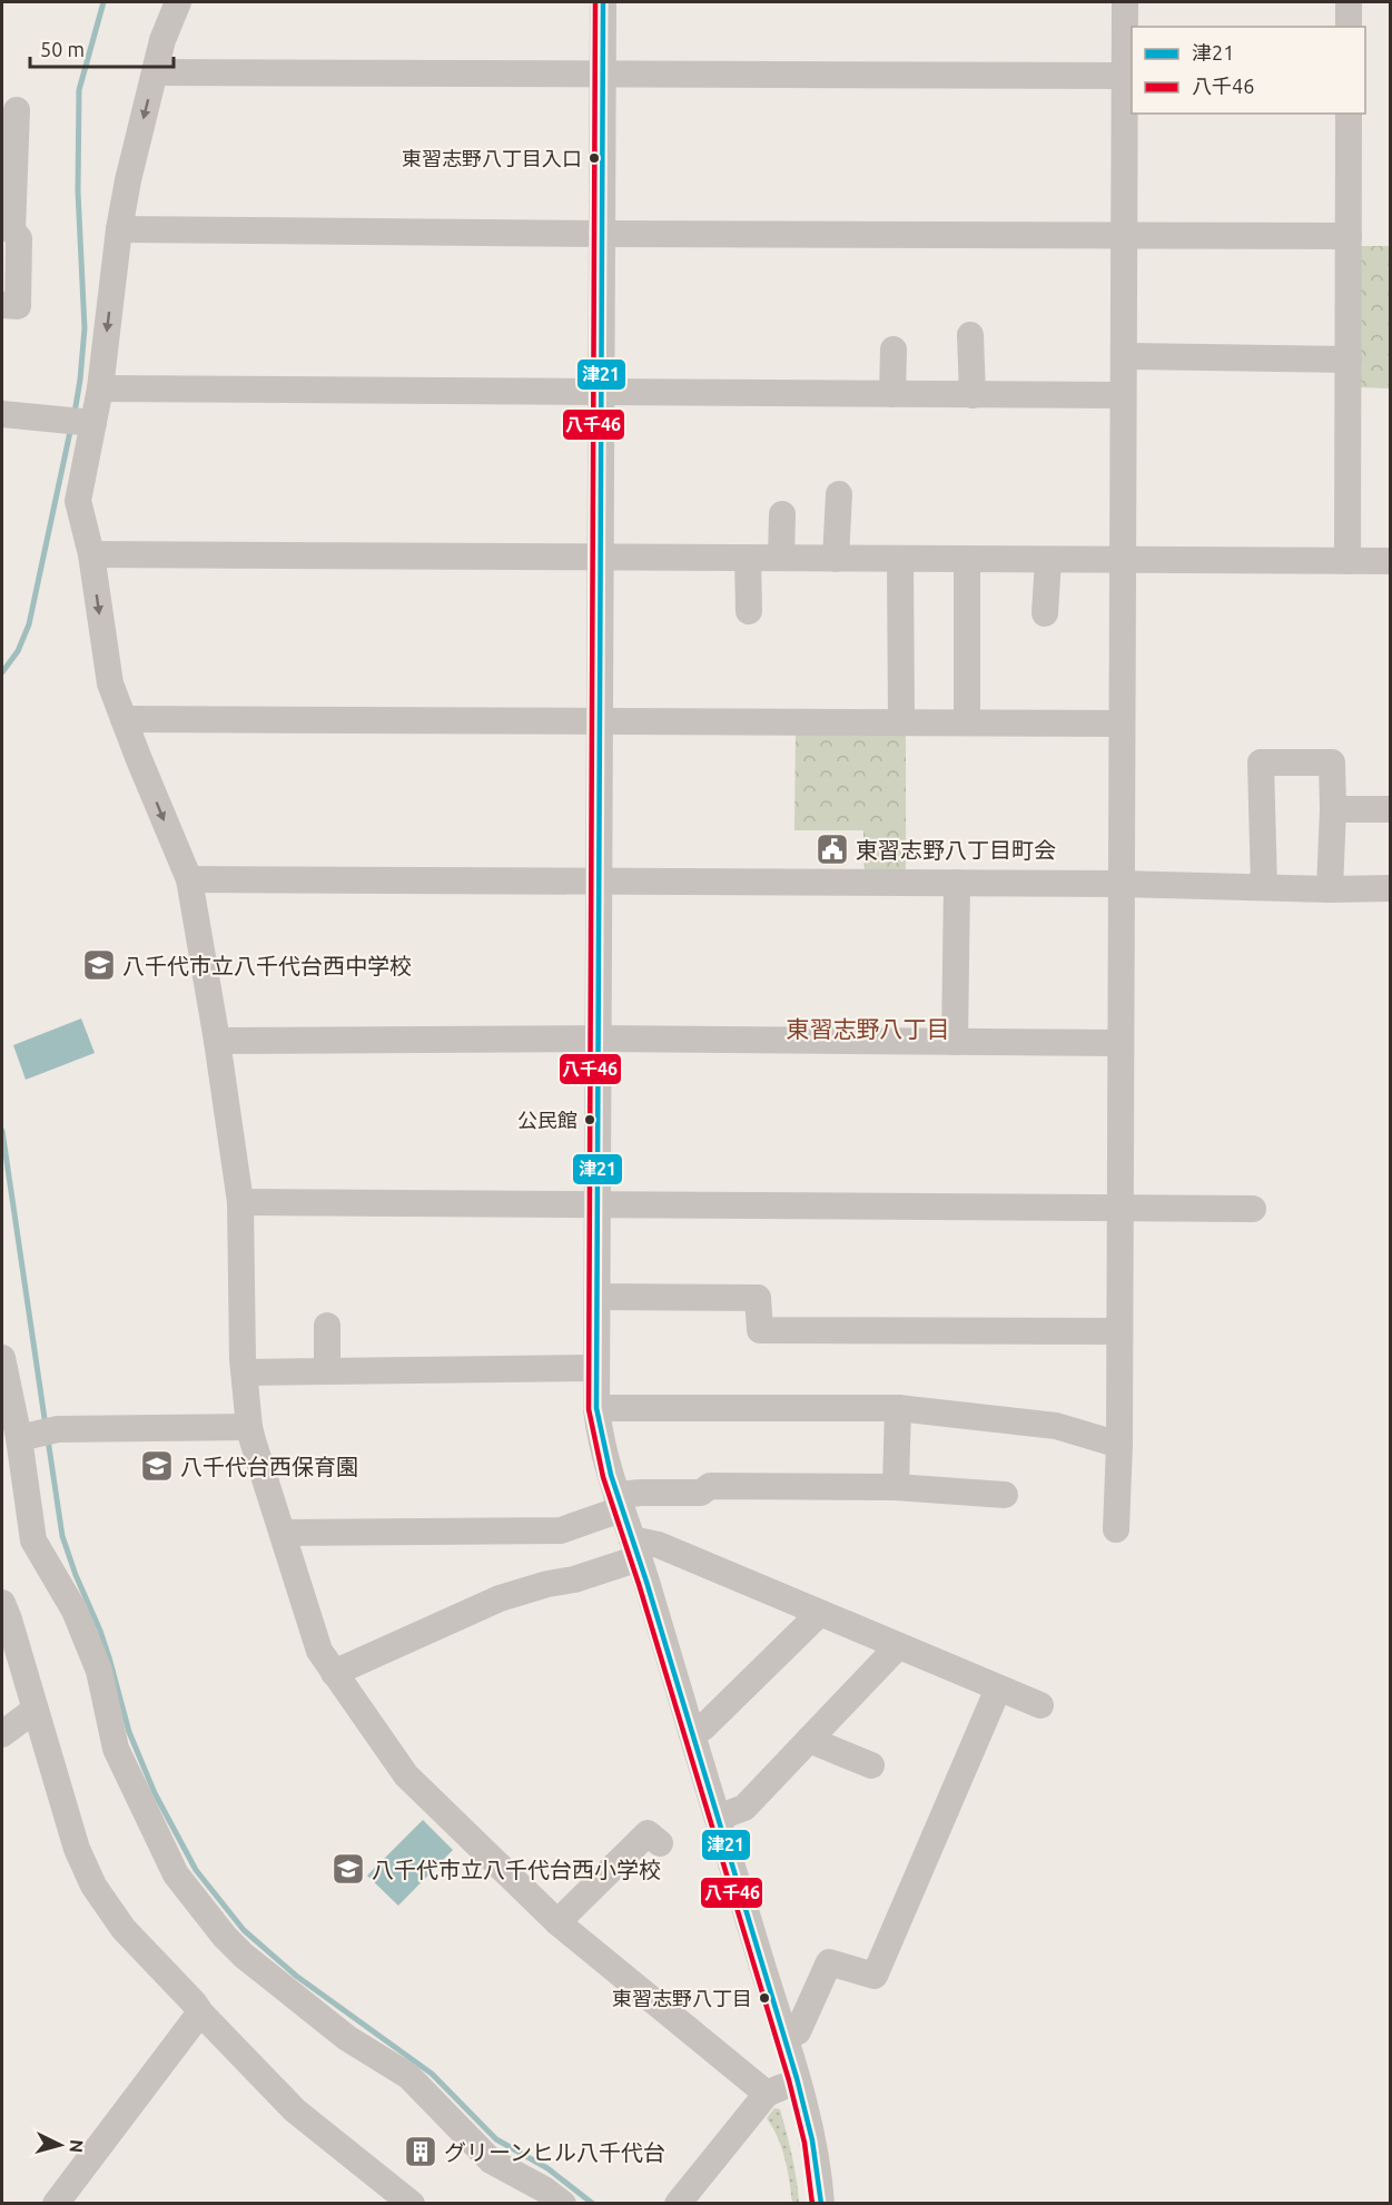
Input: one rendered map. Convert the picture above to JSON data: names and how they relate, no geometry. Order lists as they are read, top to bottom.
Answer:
{
  "districts": ["東習志野八丁目"],
  "places": {
    "other": ["東習志野八丁目入口", "公民館", "東習志野八丁目"],
    "public building": ["東習志野八丁目町会"],
    "school or university": ["八千代市立八千代台西中学校", "八千代台西保育園", "八千代市立八千代台西小学校"],
    "building": ["グリーンヒル八千代台"]
  },
  "lines": ["transit line 津21", "transit line 八千46"],
  "legend": ["津21", "八千46"],
  "scale_bar": "50 m",
  "north": "right"
}
